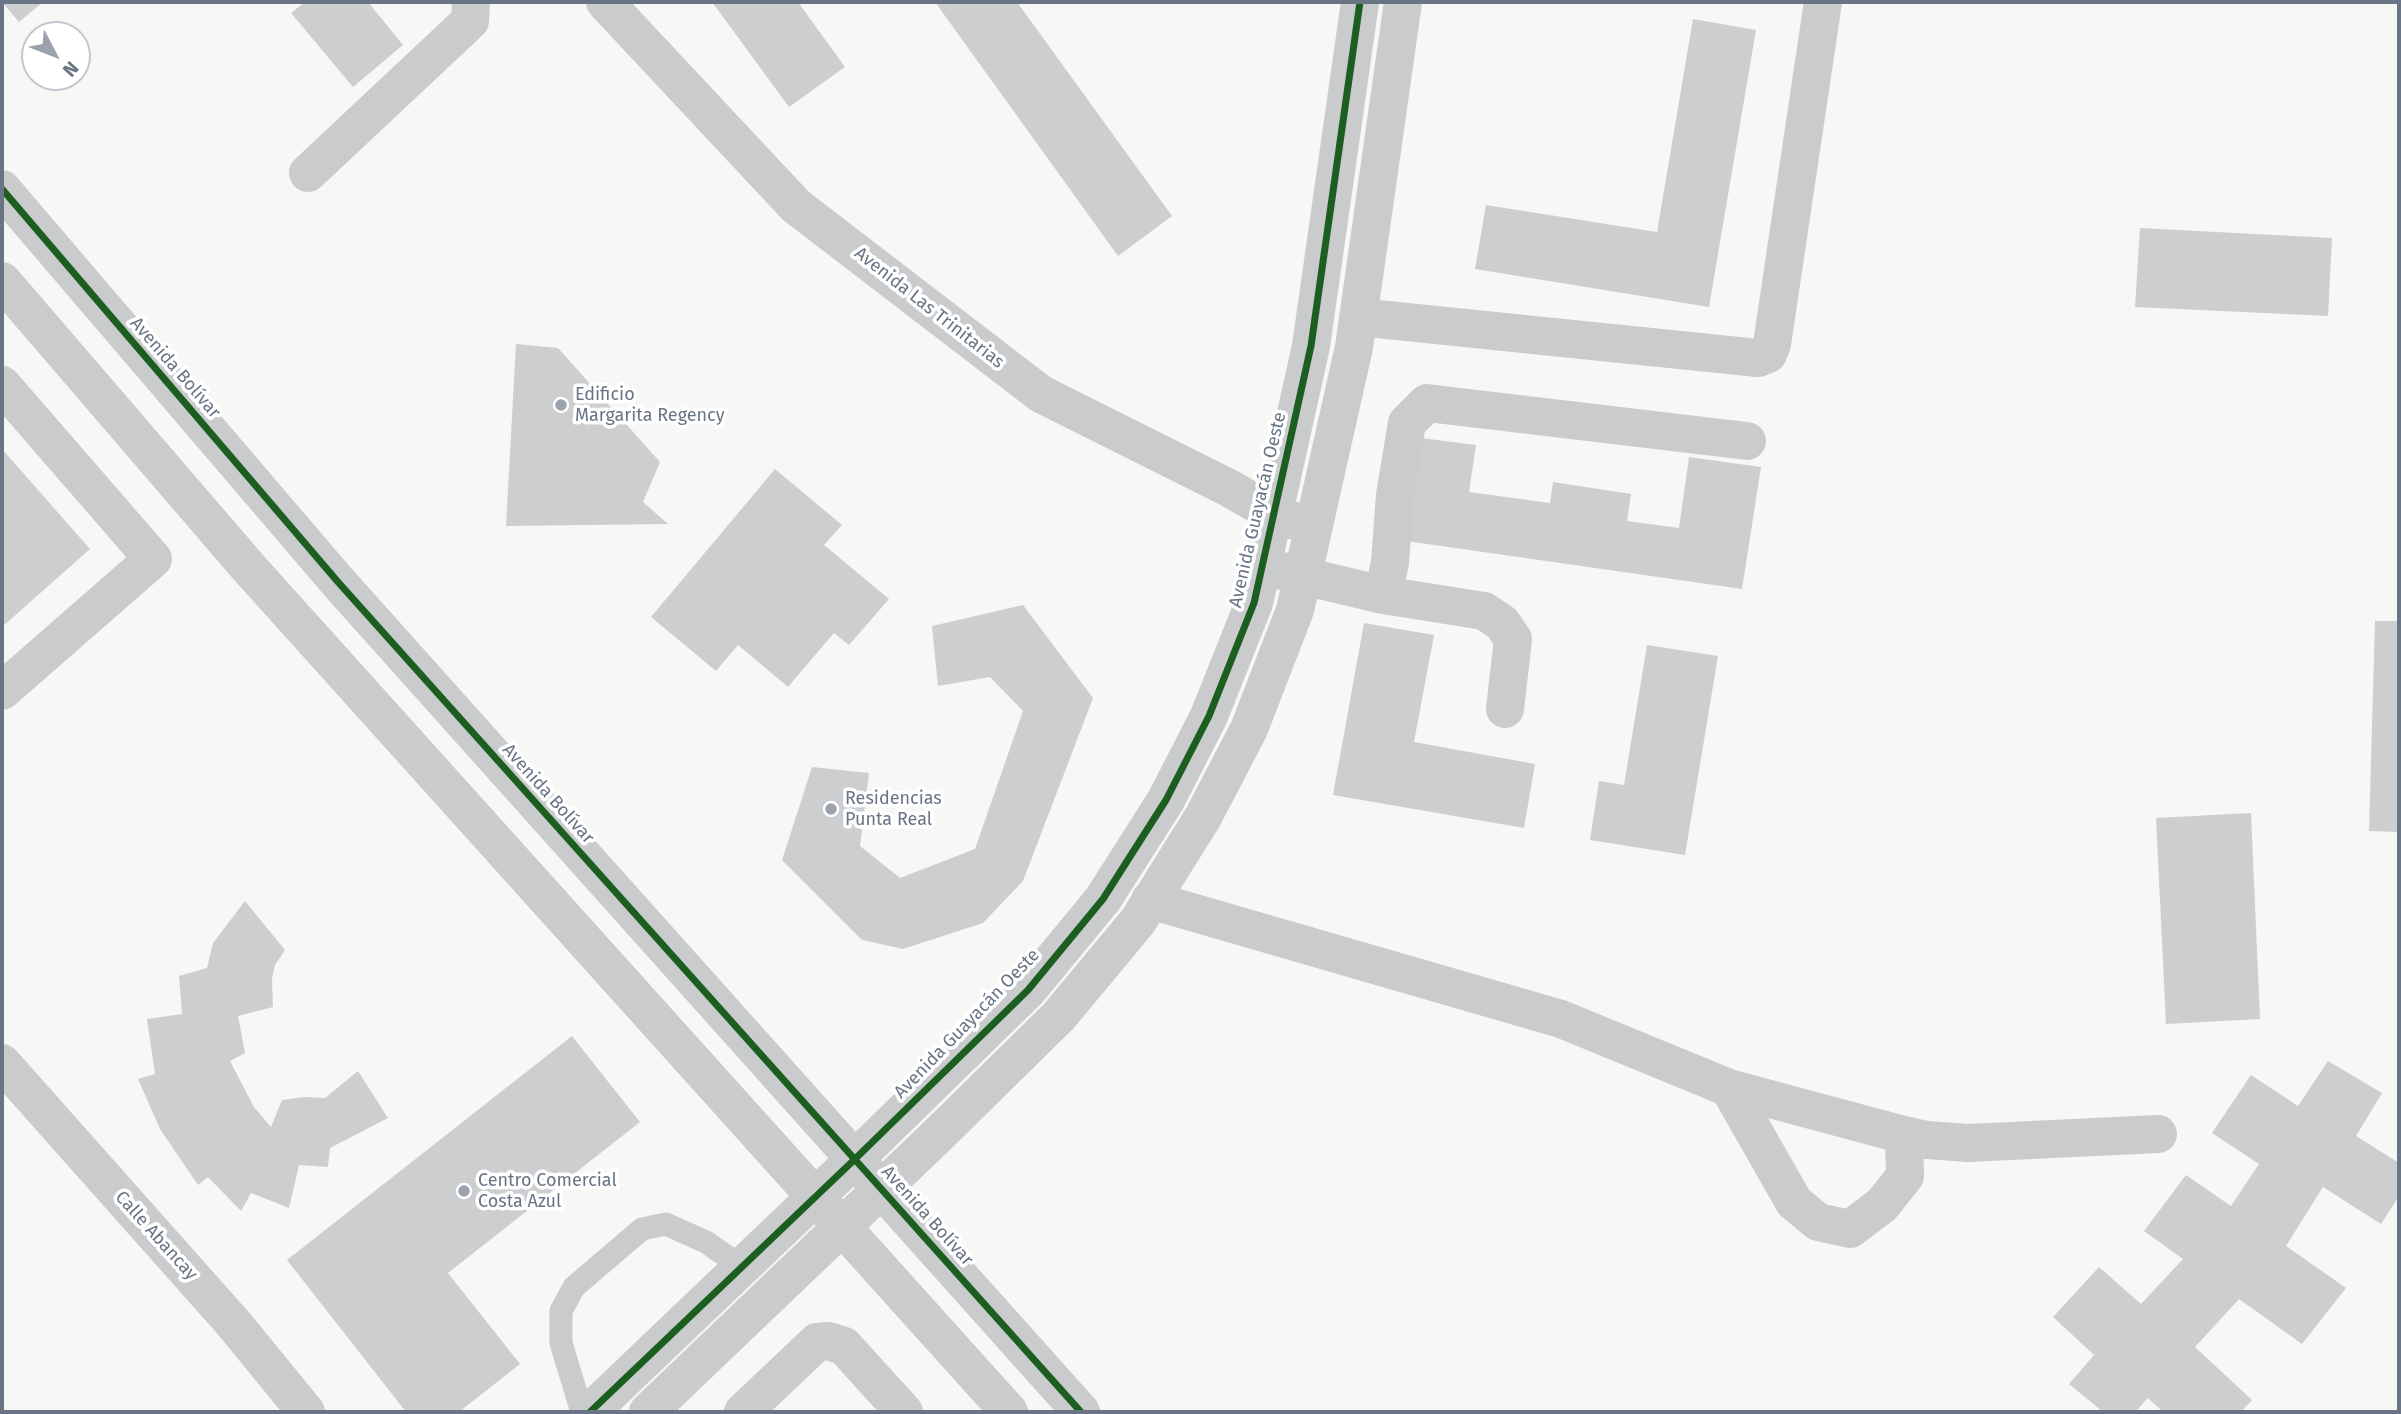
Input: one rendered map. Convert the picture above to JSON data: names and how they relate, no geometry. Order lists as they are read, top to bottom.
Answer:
{
  "streets": {
    "street": [
      "Avenida Las Trinitarias",
      "Avenida Bolívar",
      "Avenida Guayacán Oeste",
      "Calle Abancay"
    ]
  },
  "crossings": [
    ["Avenida Las Trinitarias", "Avenida Guayacán Oeste"],
    ["Avenida Bolívar", "Avenida Guayacán Oeste"]
  ],
  "places": ["Edificio Margarita Regency", "Residencias Punta Real", "Centro Comercial Costa Azul"],
  "north": "bottom right"
}
